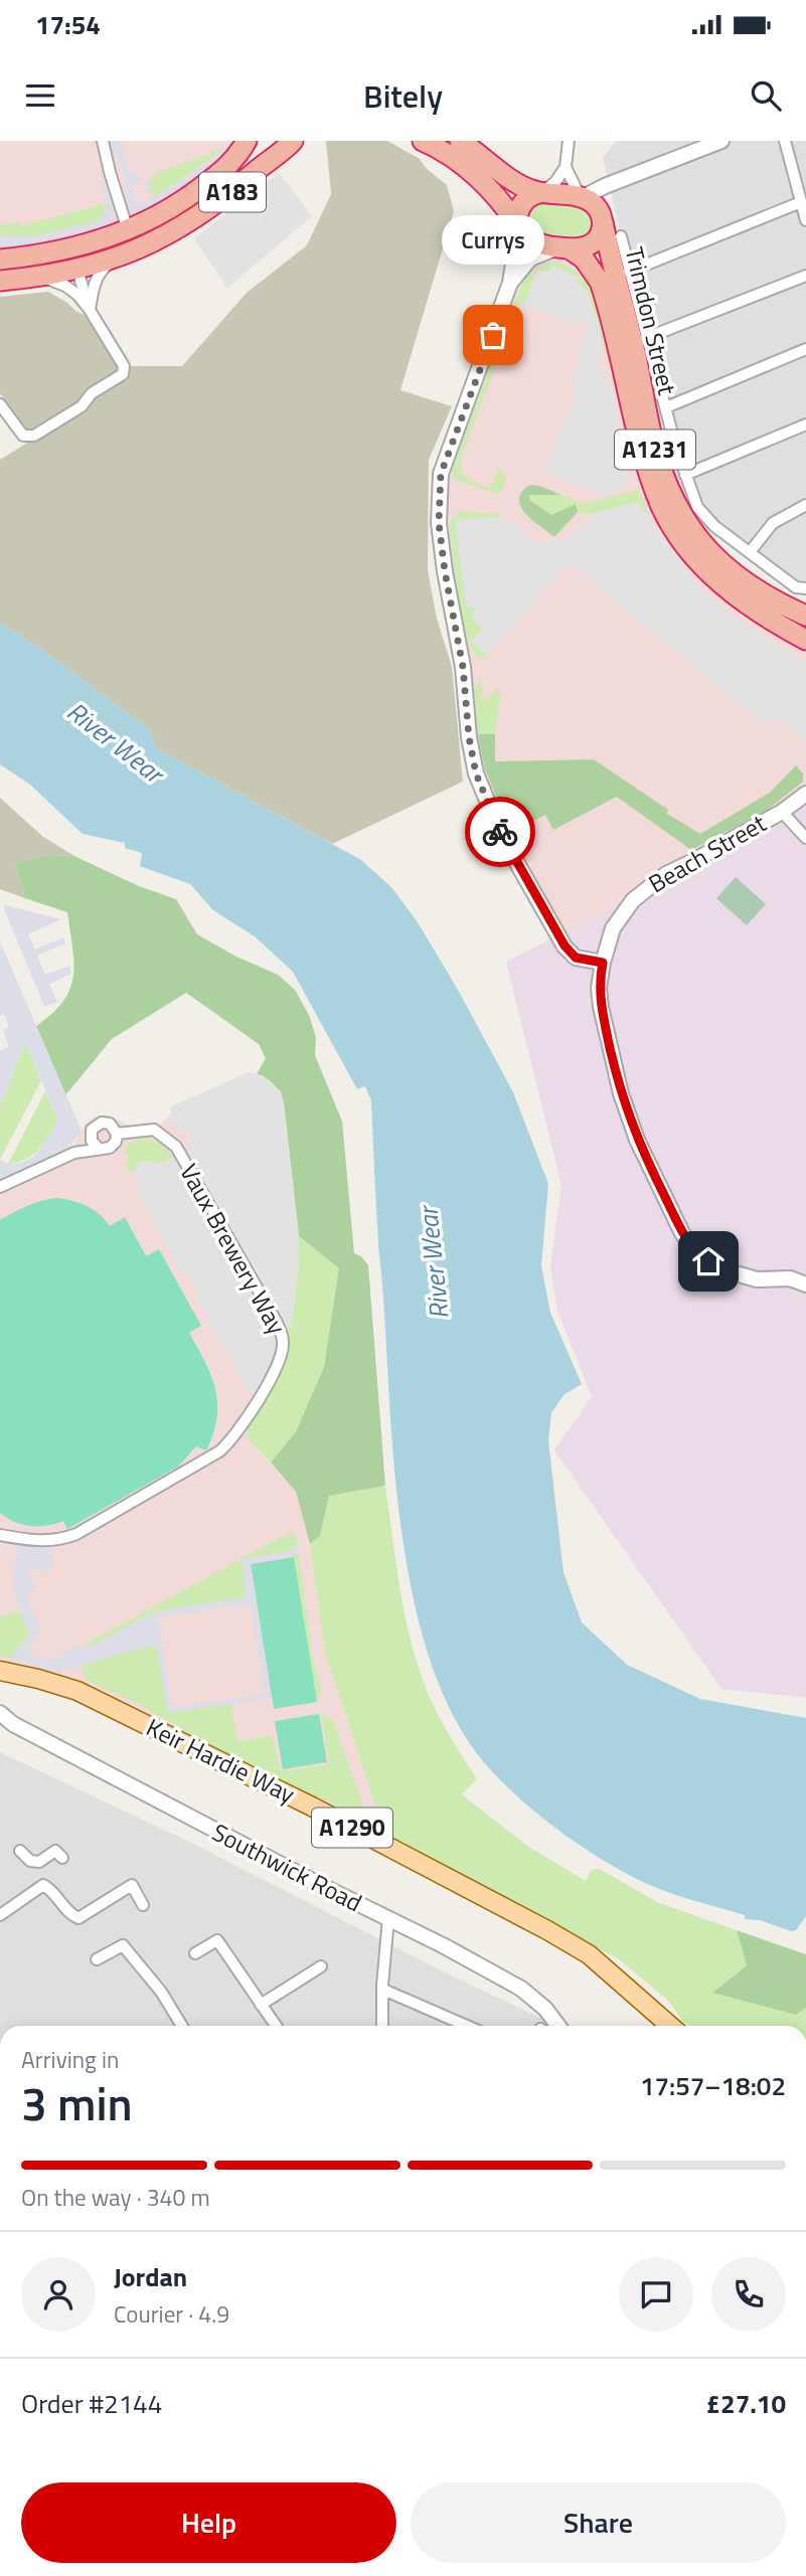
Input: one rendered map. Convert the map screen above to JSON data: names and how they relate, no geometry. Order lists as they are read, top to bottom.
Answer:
{
  "streets": {
    "highway": ["A183", "Trimdon Street", "A1231"],
    "main road": ["Keir Hardie Way", "A1290"],
    "street": ["Beach Street", "Vaux Brewery Way", "Southwick Road"]
  },
  "water": ["River Wear"],
  "places": ["Currys"],
  "page": {
    "status": "17:54",
    "header": "Bitely",
    "bubble": "Currys",
    "heading": ["3 min", "Arriving in", "17:57–18:02"],
    "panel": [
      "Jordan",
      "Courier · 4.9",
      "Order #2144",
      "£27.10"
    ],
    "bar": "On the way · 340 m",
    "buttons": ["Help", "Share"]
  }
}
